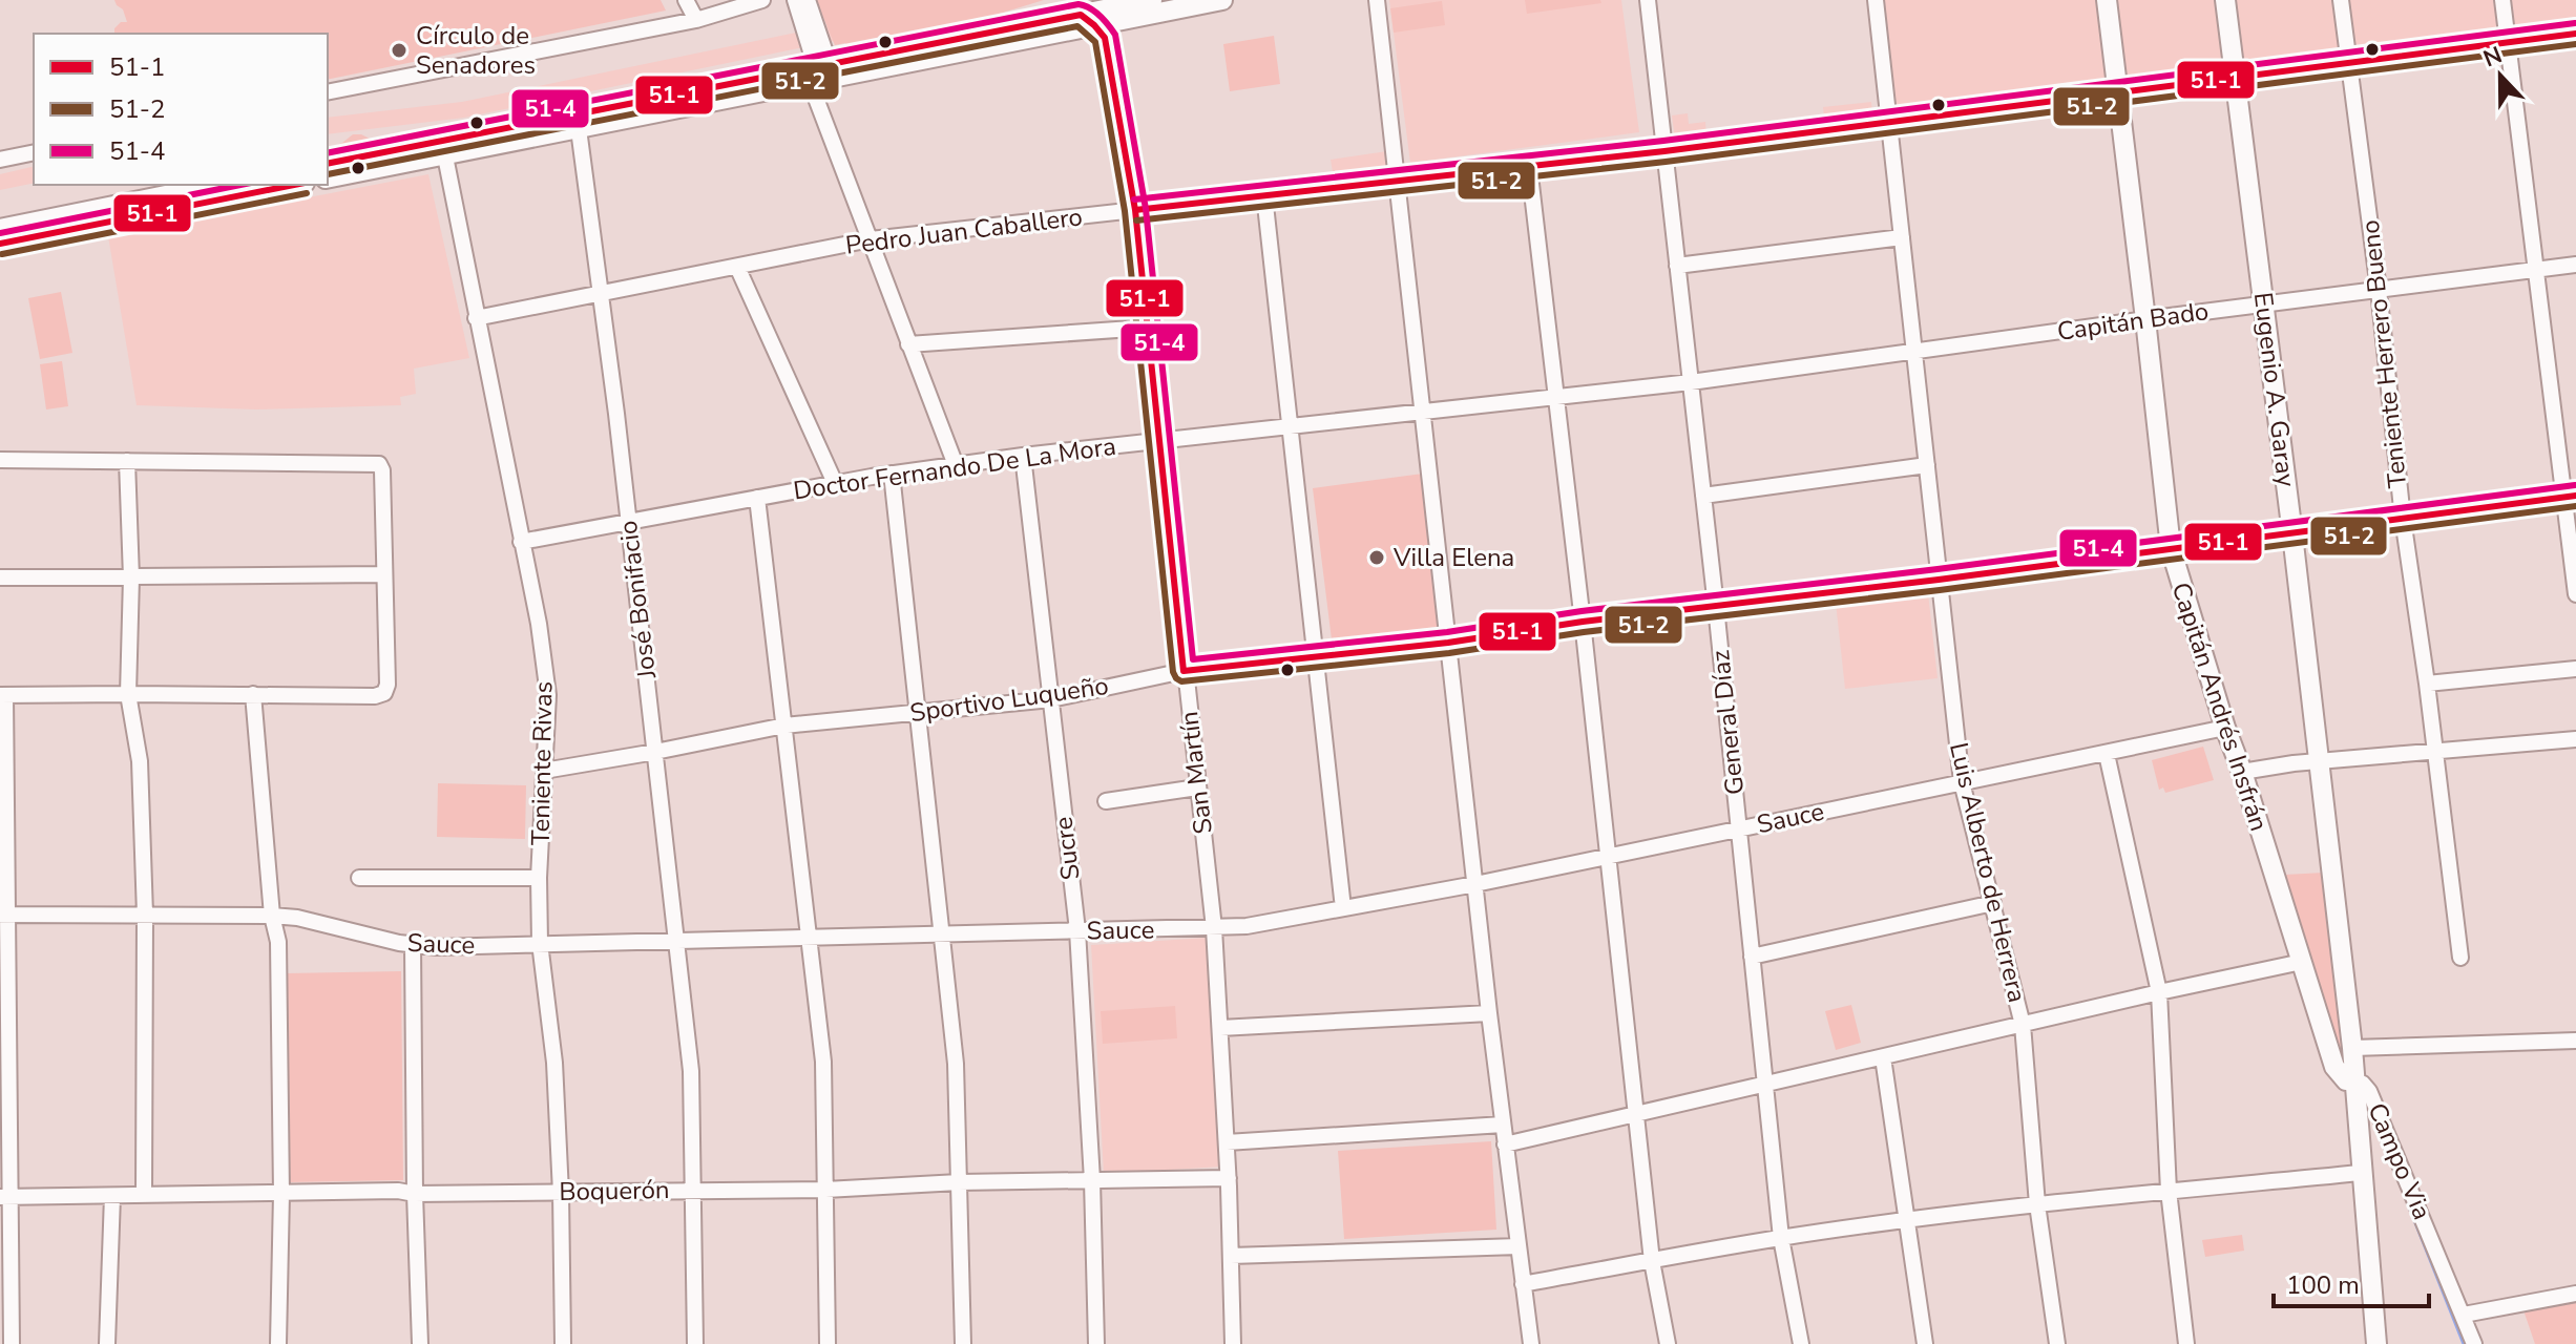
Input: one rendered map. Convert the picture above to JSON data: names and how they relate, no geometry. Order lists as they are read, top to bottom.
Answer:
{
  "streets": {
    "main road": ["Eugenio A. Garay", "Capitán Andrés Insfrán"],
    "street": [
      "Pedro Juan Caballero",
      "Capitán Bado",
      "Teniente Herrero Bueno",
      "Doctor Fernando De La Mora",
      "José Bonifacio",
      "Sportivo Luqueño",
      "General Díaz",
      "Teniente Rivas",
      "San Martín",
      "Sauce",
      "Sucre",
      "Luis Alberto de Herrera",
      "Campo Via",
      "Boquerón"
    ]
  },
  "crossings": [
    ["Pedro Juan Caballero", "Teniente Herrero Bueno"],
    ["Pedro Juan Caballero", "Eugenio A. Garay"],
    ["Pedro Juan Caballero", "José Bonifacio"],
    ["Pedro Juan Caballero", "Capitán Andrés Insfrán"],
    ["Pedro Juan Caballero", "General Díaz"],
    ["Pedro Juan Caballero", "Teniente Rivas"],
    ["Pedro Juan Caballero", "San Martín"],
    ["Pedro Juan Caballero", "Luis Alberto de Herrera"],
    ["Capitán Bado", "Teniente Herrero Bueno"],
    ["Capitán Bado", "Eugenio A. Garay"],
    ["Capitán Bado", "Doctor Fernando De La Mora"],
    ["Capitán Bado", "Capitán Andrés Insfrán"],
    ["Capitán Bado", "General Díaz"],
    ["Capitán Bado", "Luis Alberto de Herrera"],
    ["Teniente Herrero Bueno", "Sportivo Luqueño"],
    ["Eugenio A. Garay", "Sportivo Luqueño"],
    ["Eugenio A. Garay", "Capitán Andrés Insfrán"],
    ["Eugenio A. Garay", "Campo Via"],
    ["Doctor Fernando De La Mora", "José Bonifacio"],
    ["Doctor Fernando De La Mora", "General Díaz"],
    ["Doctor Fernando De La Mora", "Teniente Rivas"],
    ["Doctor Fernando De La Mora", "San Martín"],
    ["Doctor Fernando De La Mora", "Sucre"],
    ["José Bonifacio", "Sportivo Luqueño"],
    ["José Bonifacio", "Sauce"],
    ["José Bonifacio", "Boquerón"],
    ["Sportivo Luqueño", "Capitán Andrés Insfrán"],
    ["Sportivo Luqueño", "General Díaz"],
    ["Sportivo Luqueño", "Teniente Rivas"],
    ["Sportivo Luqueño", "San Martín"],
    ["Sportivo Luqueño", "Sucre"],
    ["Sportivo Luqueño", "Luis Alberto de Herrera"],
    ["Capitán Andrés Insfrán", "Sauce"],
    ["Capitán Andrés Insfrán", "Campo Via"],
    ["General Díaz", "Sauce"],
    ["Teniente Rivas", "Sauce"],
    ["Teniente Rivas", "Boquerón"],
    ["San Martín", "Sauce"],
    ["San Martín", "Boquerón"],
    ["Sauce", "Sucre"],
    ["Sauce", "Luis Alberto de Herrera"],
    ["Sucre", "Boquerón"]
  ],
  "places": ["Círculo de Senadores", "Villa Elena"],
  "lines": ["transit line 51-4", "transit line 51-1", "transit line 51-2"],
  "legend": ["51-1", "51-2", "51-4"],
  "scale_bar": "100 m",
  "north": "top"
}
